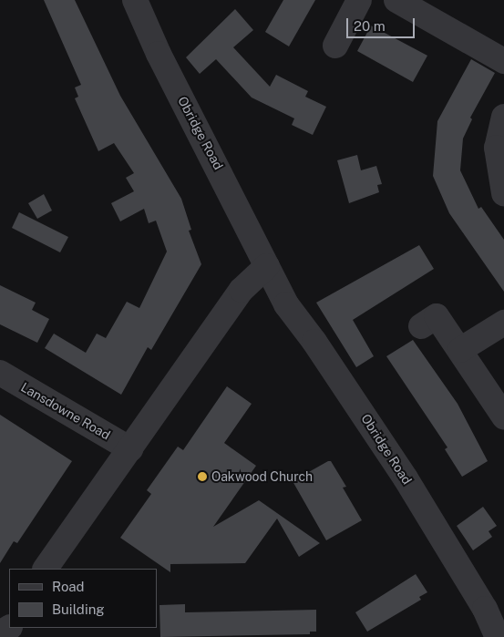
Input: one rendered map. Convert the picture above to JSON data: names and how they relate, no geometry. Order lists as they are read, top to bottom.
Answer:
{
  "streets": {
    "street": ["Obridge Road", "Lansdowne Road"]
  },
  "places": ["Oakwood Church"],
  "legend": ["Road", "Building"],
  "scale_bar": "20 m"
}
